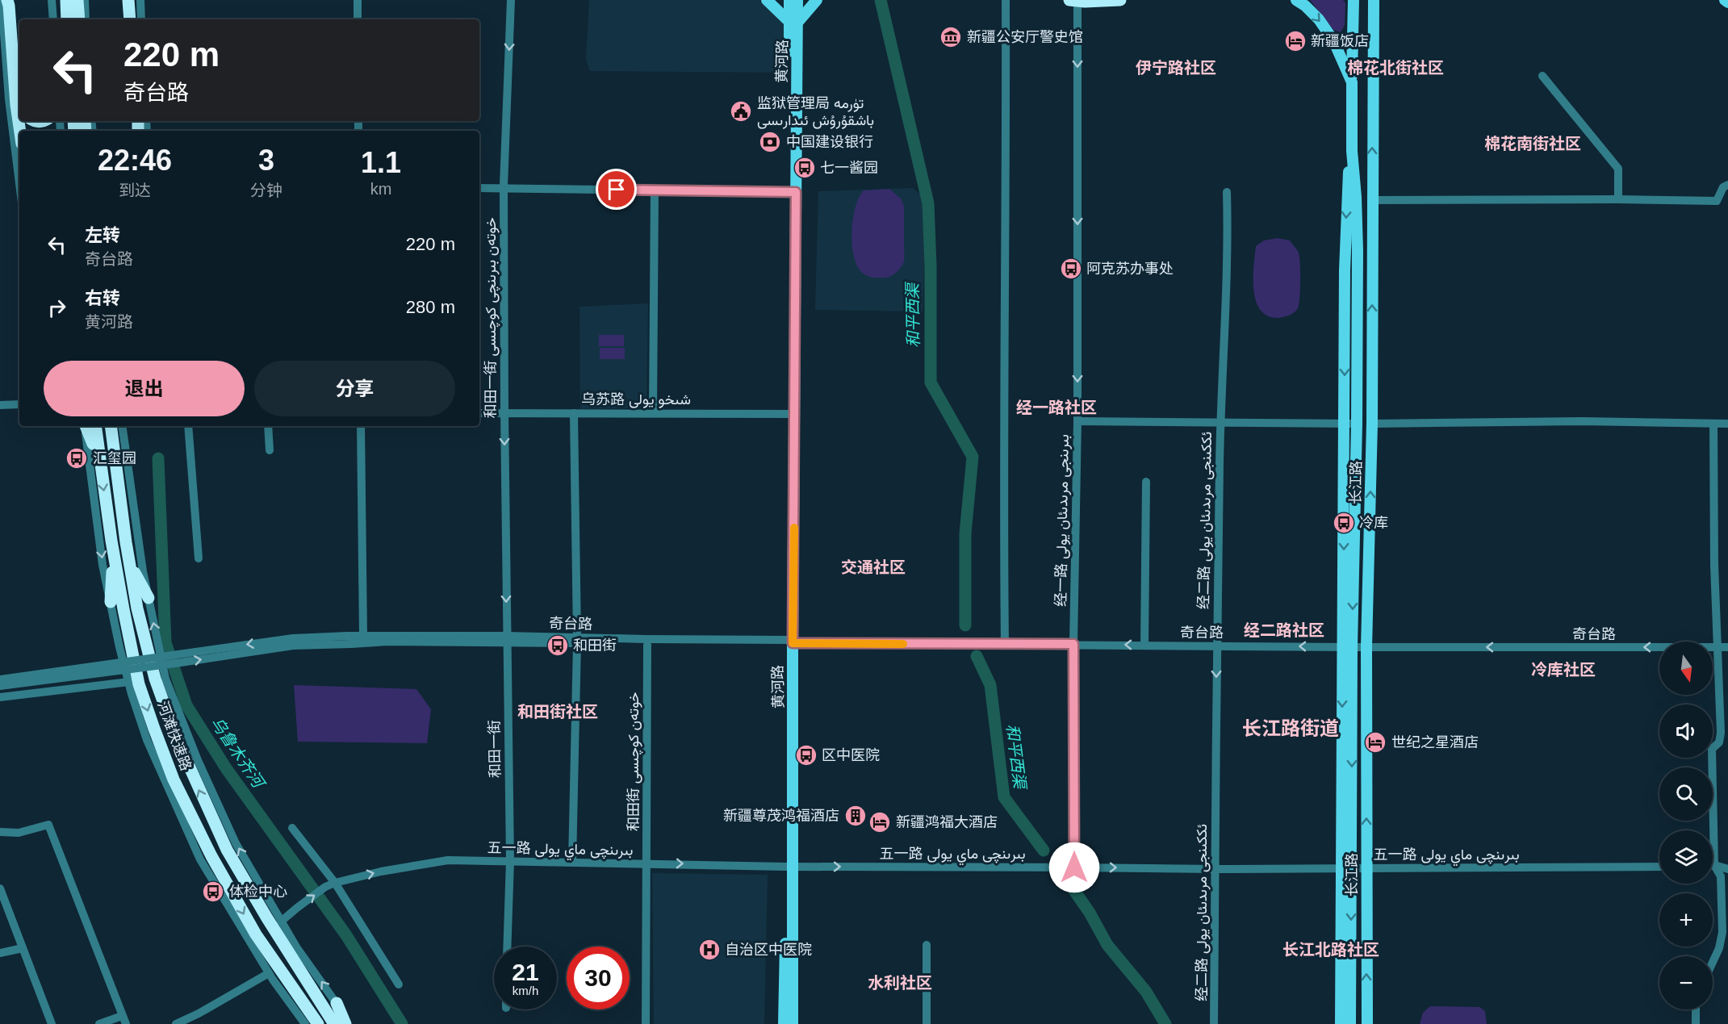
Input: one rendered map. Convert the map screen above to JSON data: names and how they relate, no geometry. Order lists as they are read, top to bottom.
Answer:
{
  "streets": {
    "highway": ["河滩快速路"],
    "main road": ["黄河路", "长江路"],
    "street": [
      "和田一街 خوتەن بىرىنچى كوچىسى",
      "乌苏路 شىخو يولى",
      "经一路 بىرىنجى مرىدىئان يولى",
      "经二路 ئككىنجى مرىدىئان يولى",
      "奇台路",
      "和田一街",
      "和田街 خوتەن كوچىسى",
      "五一路 بىرىنچى ماي يولى"
    ]
  },
  "crossings": [
    ["黄河路", "乌苏路 شىخو يولى"],
    ["黄河路", "奇台路"],
    ["黄河路", "五一路 بىرىنچى ماي يولى"],
    ["和田一街 خوتەن بىرىنچى كوچىسى", "乌苏路 شىخو يولى"],
    ["和田一街 خوتەن بىرىنچى كوچىسى", "奇台路"],
    ["和田一街 خوتەن بىرىنچى كوچىسى", "和田一街"],
    ["长江路", "奇台路"],
    ["长江路", "五一路 بىرىنچى ماي يولى"],
    ["经一路 بىرىنجى مرىدىئان يولى", "奇台路"],
    ["经一路 بىرىنجى مرىدىئان يولى", "五一路 بىرىنچى ماي يولى"],
    ["经二路 ئككىنجى مرىدىئان يولى", "奇台路"],
    ["经二路 ئككىنجى مرىدىئان يولى", "五一路 بىرىنچى ماي يولى"],
    ["奇台路", "和田一街"],
    ["奇台路", "和田街 خوتەن كوچىسى"],
    ["和田一街", "五一路 بىرىنچى ماي يولى"],
    ["和田街 خوتەن كوچىسى", "五一路 بىرىنچى ماي يولى"]
  ],
  "one_way": ["五一路 بىرىنچى ماي يولى"],
  "districts": [
    "伊宁路社区",
    "棉花北街社区",
    "棉花南街社区",
    "经一路社区",
    "交通社区",
    "经二路社区",
    "冷库社区",
    "和田街社区",
    "长江路街道",
    "长江北路社区",
    "水利社区"
  ],
  "water": ["和平西渠", "乌鲁木齐河"],
  "places": {
    "museum": ["新疆公安厅警史馆"],
    "hotel": ["新疆饭店", "世纪之星酒店", "新疆鸿福大酒店"],
    "public building": ["监狱管理局 تۈرمە باشقۇرۇش ئىدارىسى"],
    "bank": ["中国建设银行"],
    "bus stop": [
      "七一酱园",
      "阿克苏办事处",
      "汇玺园",
      "冷库",
      "和田街",
      "区中医院",
      "体检中心"
    ],
    "building": ["新疆尊茂鸿福酒店"],
    "hospital": ["自治区中医院"]
  },
  "north": "bottom",
  "page": {
    "turn": ["220 m", "奇台路"],
    "eta": [
      "22:46",
      "到达",
      "3",
      "分钟",
      "1.1",
      "km"
    ],
    "list": [
      {
        "name": "左转",
        "note": "奇台路",
        "value": "220 m"
      },
      {
        "name": "右转",
        "note": "黄河路",
        "value": "280 m"
      }
    ],
    "buttons": ["退出", "分享"],
    "map_buttons": ["+", "−"],
    "speed": "21 km/h",
    "limit": "30"
  }
}
